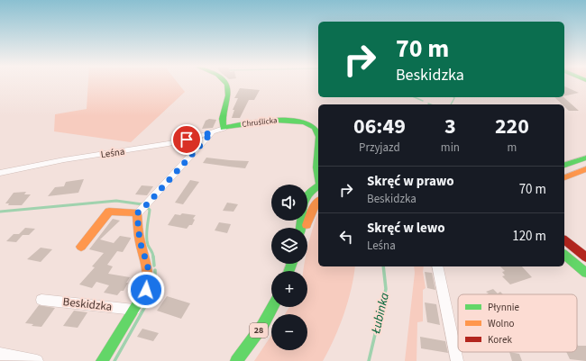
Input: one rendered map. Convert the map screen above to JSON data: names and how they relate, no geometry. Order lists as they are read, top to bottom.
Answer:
{
  "streets": {
    "street": [
      "Chruślicka",
      "Leśna",
      "Beskidzka",
      "28"
    ]
  },
  "crossings": [
    ["Chruślicka", "Leśna"]
  ],
  "water": ["Łubinka"],
  "legend": ["Płynnie", "Wolno", "Korek"],
  "page": {
    "turn": ["70 m", "Beskidzka"],
    "eta": [
      "06:49",
      "Przyjazd",
      "3",
      "min",
      "220",
      "m"
    ],
    "list": [
      {
        "name": "Skręć w prawo",
        "note": "Beskidzka",
        "value": "70 m"
      },
      {
        "name": "Skręć w lewo",
        "note": "Leśna",
        "value": "120 m"
      }
    ],
    "map_buttons": ["+", "−"]
  }
}
